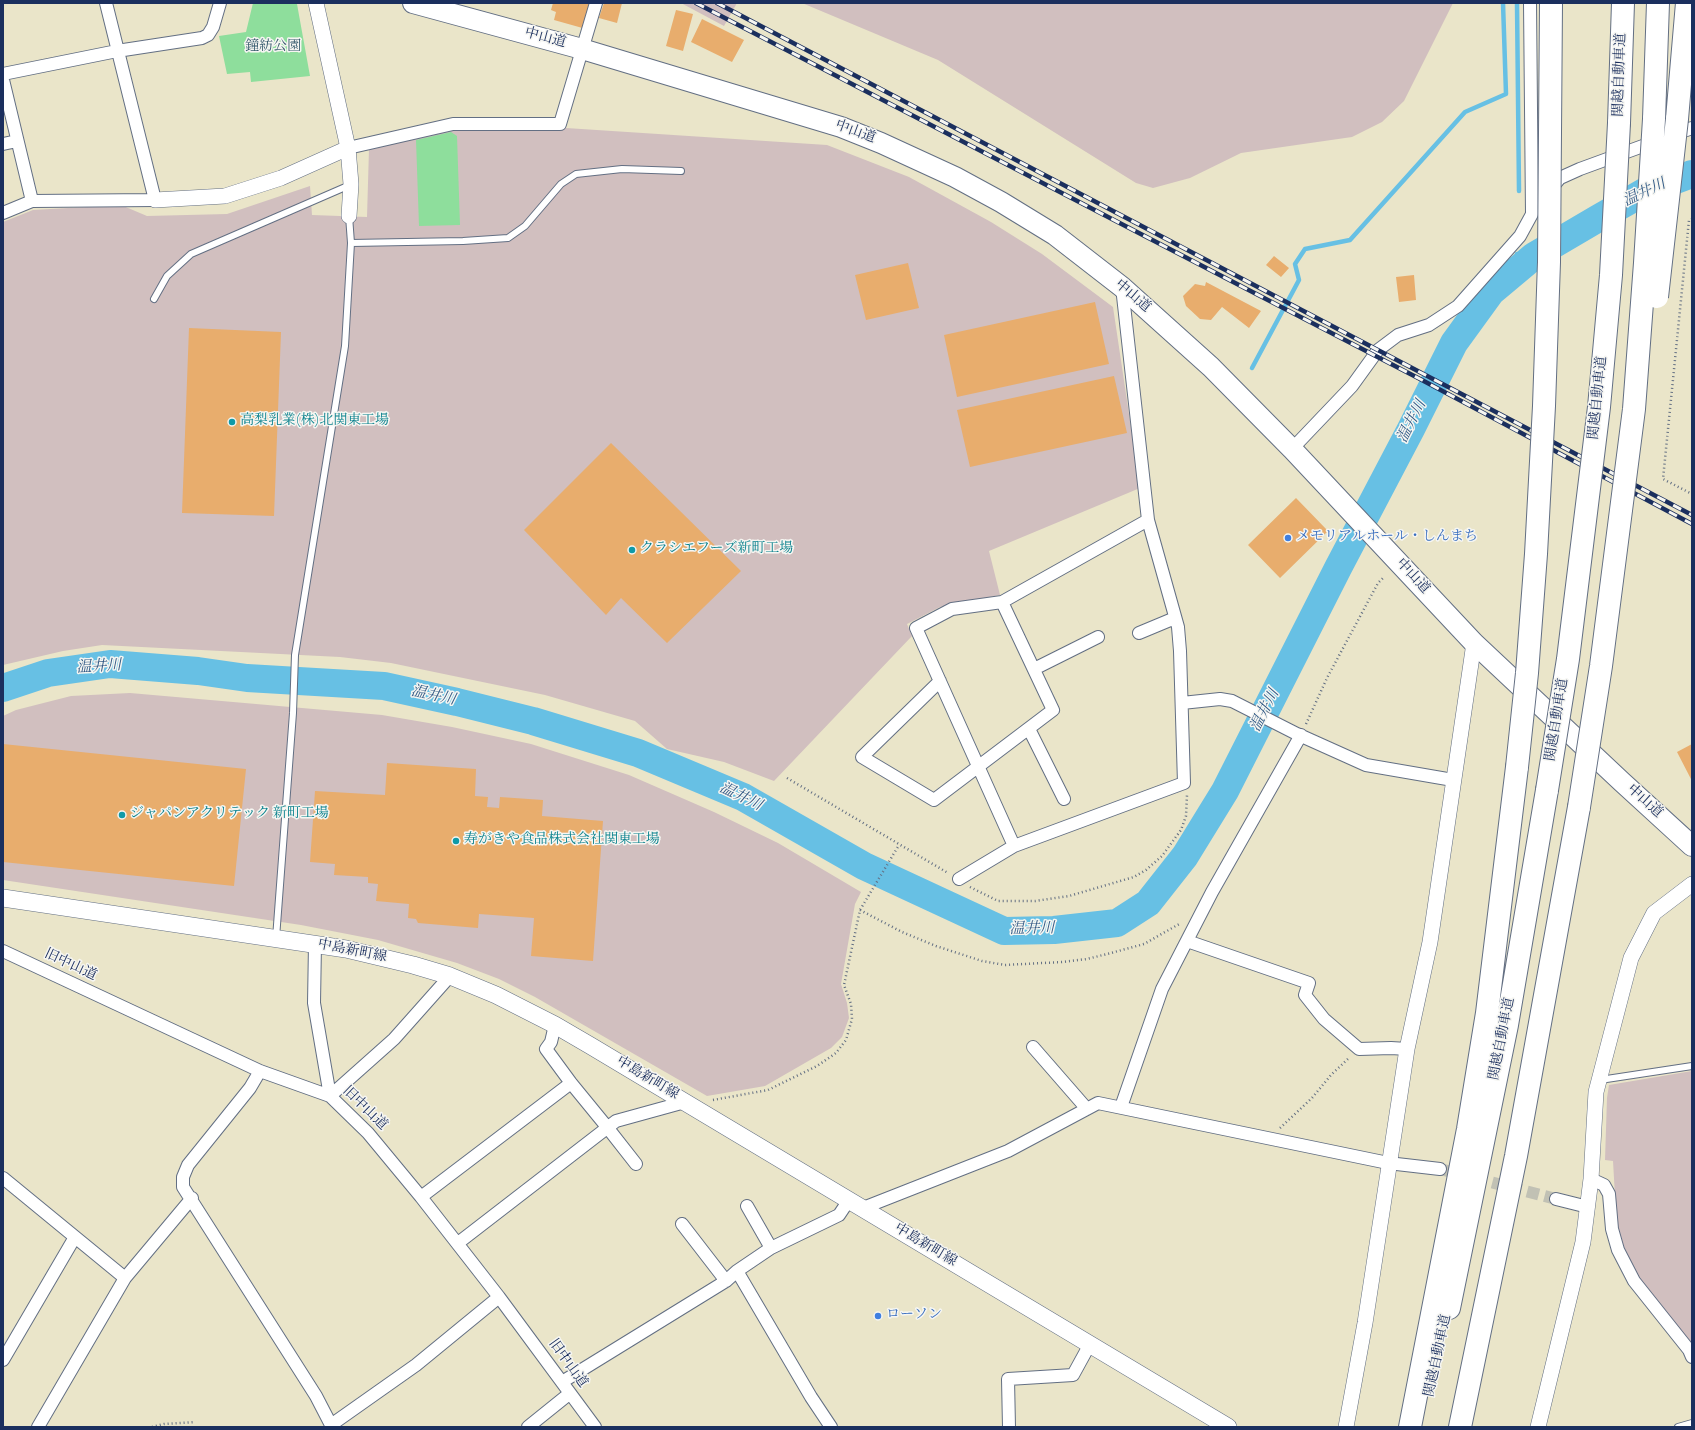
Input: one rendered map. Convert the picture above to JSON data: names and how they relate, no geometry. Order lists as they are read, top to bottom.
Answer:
{
  "streets": {
    "highway": ["中山道", "関越自動車道"],
    "main road": ["中島新町線"],
    "street": ["旧中山道"]
  },
  "water": ["温井川"],
  "parks": ["鐘紡公園"],
  "places": [
    "高梨乳業(株)北関東工場",
    "メモリアルホール・しんまち",
    "クラシエフーズ新町工場",
    "ジャパンアクリテック 新町工場",
    "寿がきや食品株式会社関東工場",
    "ローソン"
  ]
}
